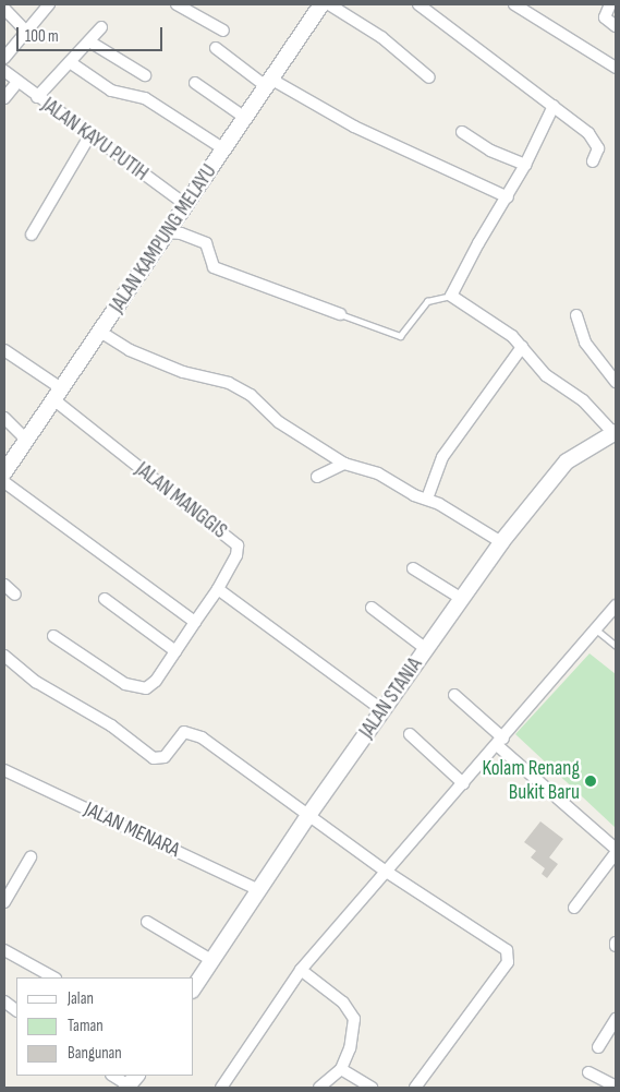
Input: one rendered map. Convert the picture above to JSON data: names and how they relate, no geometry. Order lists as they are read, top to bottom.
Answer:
{
  "streets": {
    "street": [
      "JALAN KAYU PUTIH",
      "JALAN KAMPUNG MELAYU",
      "JALAN MANGGIS",
      "JALAN STANIA",
      "JALAN MENARA"
    ]
  },
  "crossings": [
    ["JALAN KAYU PUTIH", "JALAN KAMPUNG MELAYU"],
    ["JALAN KAMPUNG MELAYU", "JALAN MANGGIS"],
    ["JALAN STANIA", "JALAN MENARA"]
  ],
  "places": ["Kolam Renang Bukit Baru"],
  "legend": ["Jalan", "Taman", "Bangunan"],
  "scale_bar": "100 m"
}
